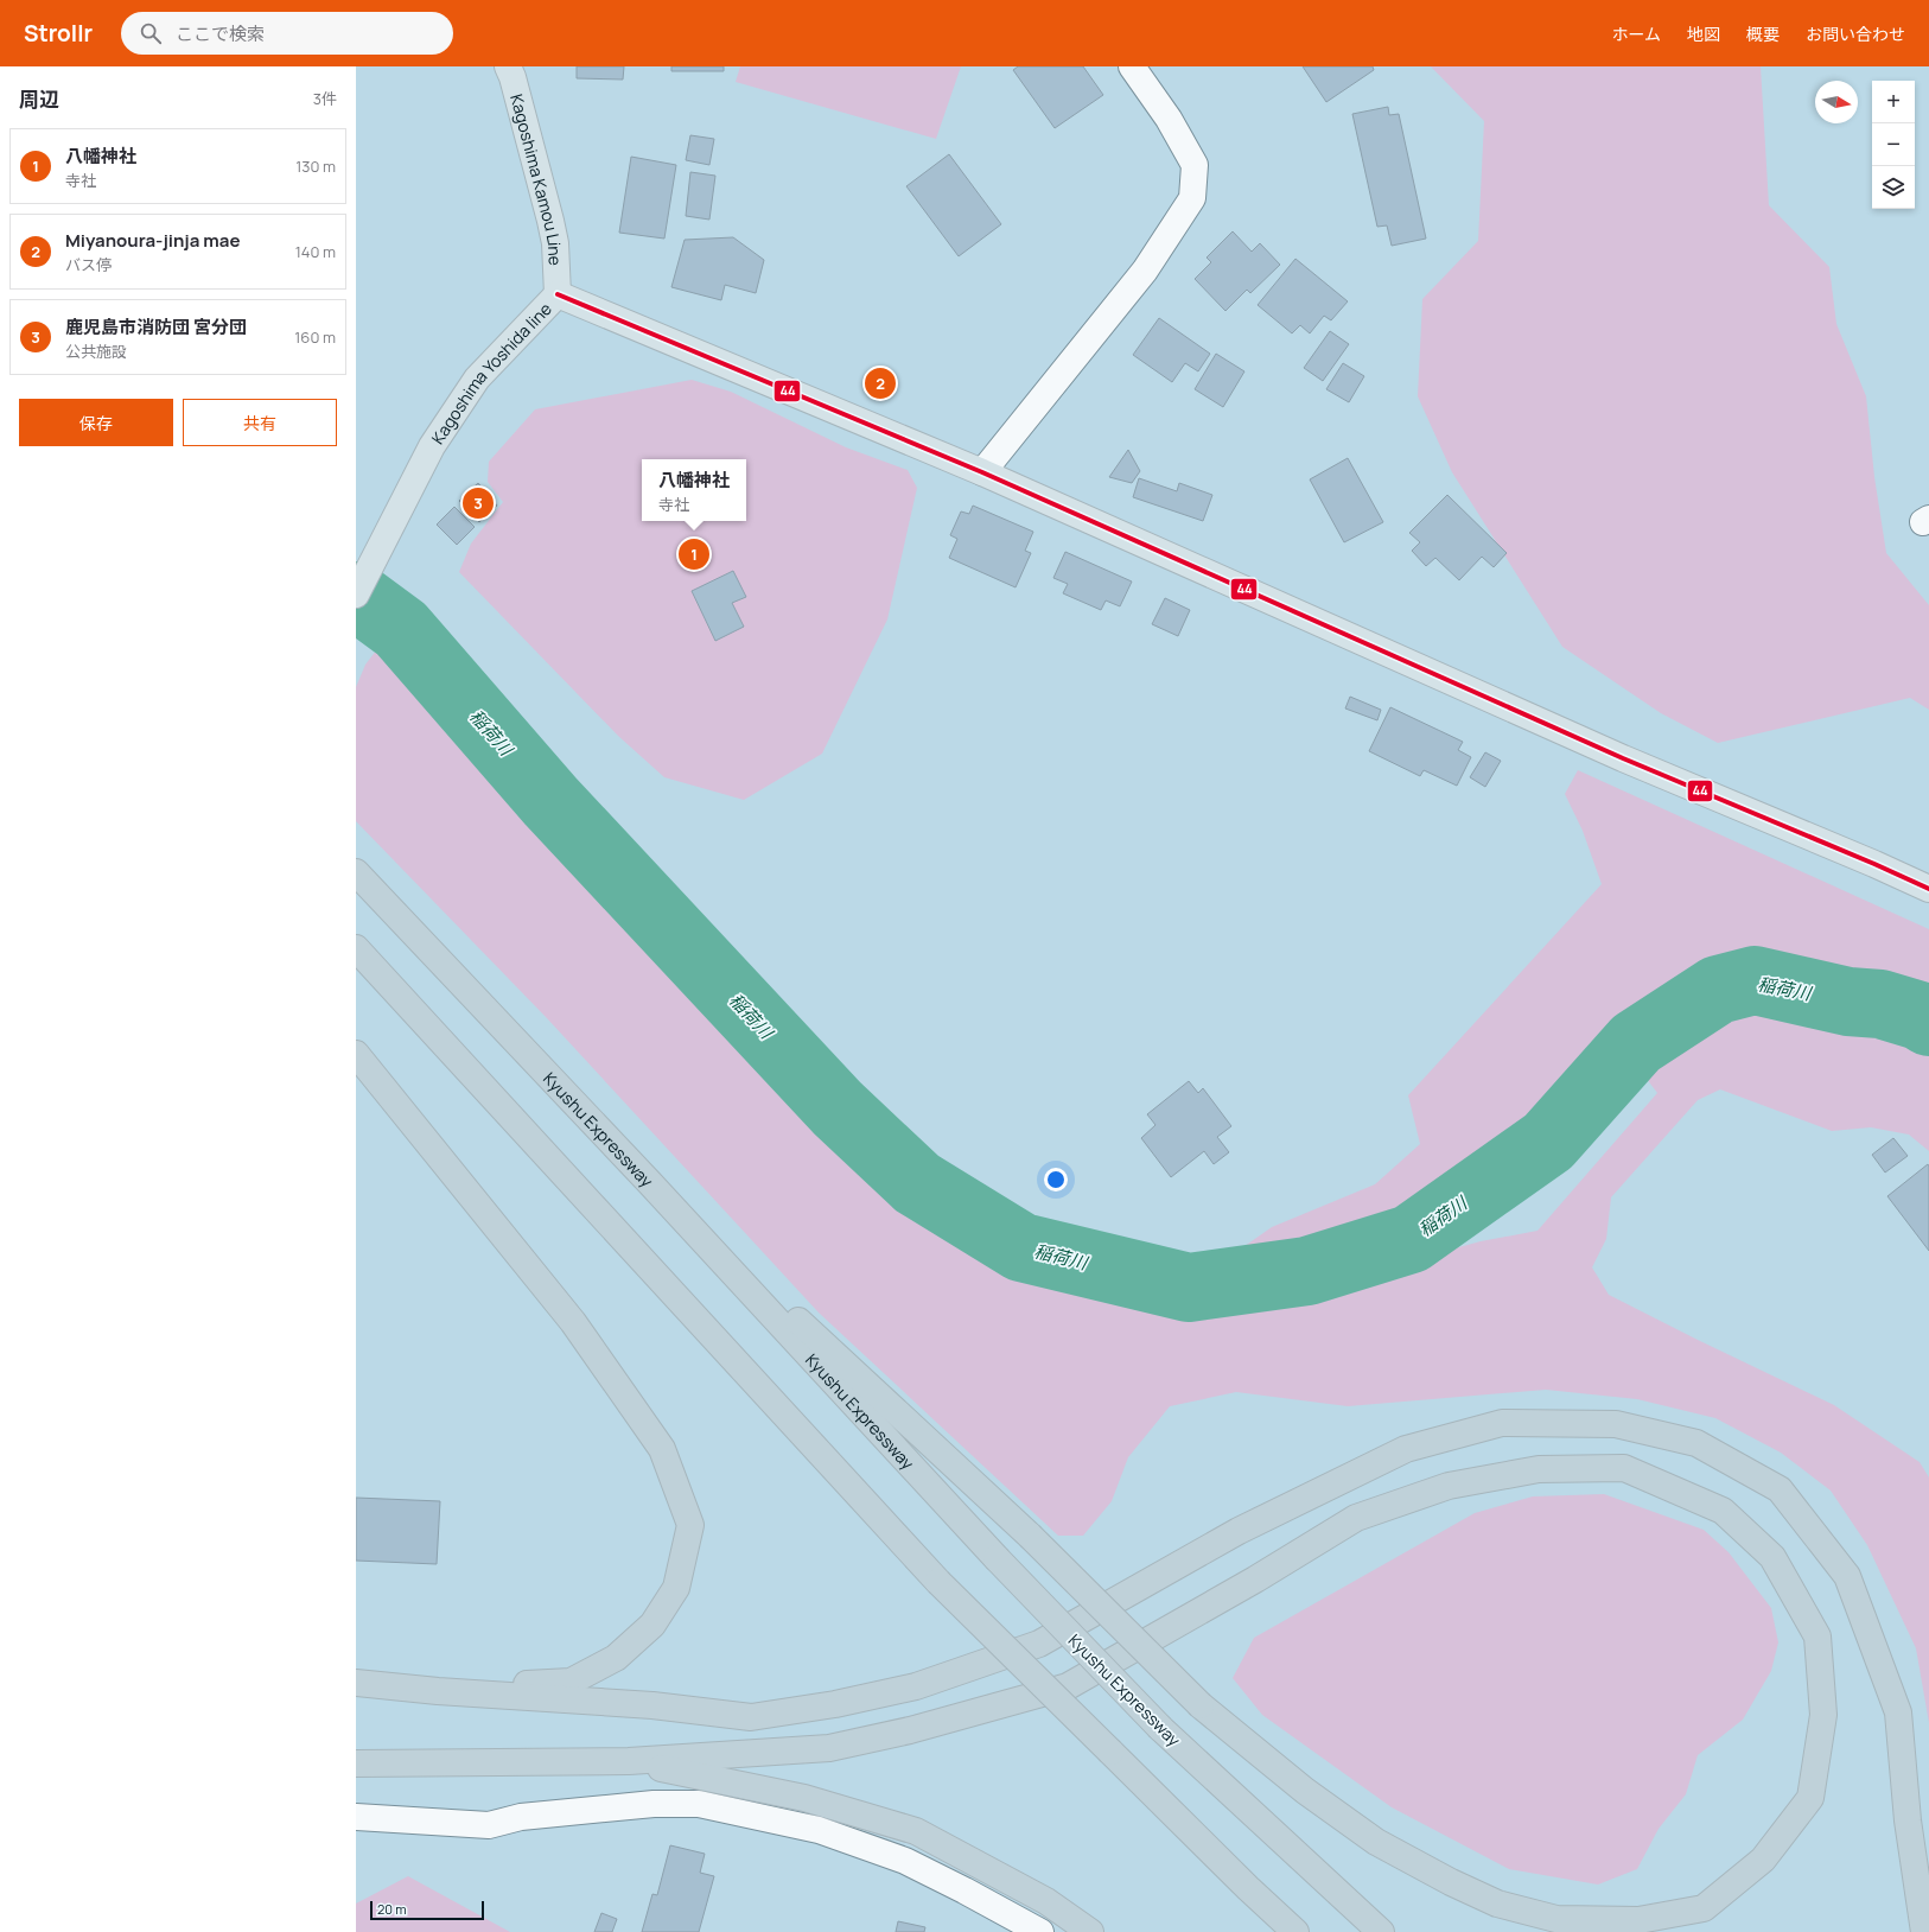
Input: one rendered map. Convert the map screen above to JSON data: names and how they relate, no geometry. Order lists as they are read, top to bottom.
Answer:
{
  "streets": {
    "highway": ["Kyushu Expressway"],
    "main road": ["Kagoshima Kamou Line", "Kagoshima Yoshida line"]
  },
  "crossings": [
    ["Kagoshima Kamou Line", "Kagoshima Yoshida line"]
  ],
  "water": ["稲荷川"],
  "lines": ["transit line 44"],
  "scale_bar": "20 m",
  "north": "right",
  "page": {
    "header": "Strollr",
    "search": "ここで検索",
    "nav": [
      "ホーム",
      "地図",
      "概要",
      "お問い合わせ"
    ],
    "heading": ["周辺", "3件"],
    "map_buttons": ["+", "−"],
    "list": [
      {
        "mark": "1",
        "name": "八幡神社",
        "note": "寺社",
        "value": "130 m"
      },
      {
        "mark": "2",
        "name": "Miyanoura-jinja mae",
        "note": "バス停",
        "value": "140 m"
      },
      {
        "mark": "3",
        "name": "鹿児島市消防団 宮分団",
        "note": "公共施設",
        "value": "160 m"
      }
    ],
    "pins": ["2", "3", "1"],
    "buttons": ["保存", "共有"],
    "popup": ["八幡神社", "寺社"],
    "scale": "20 m"
  }
}
